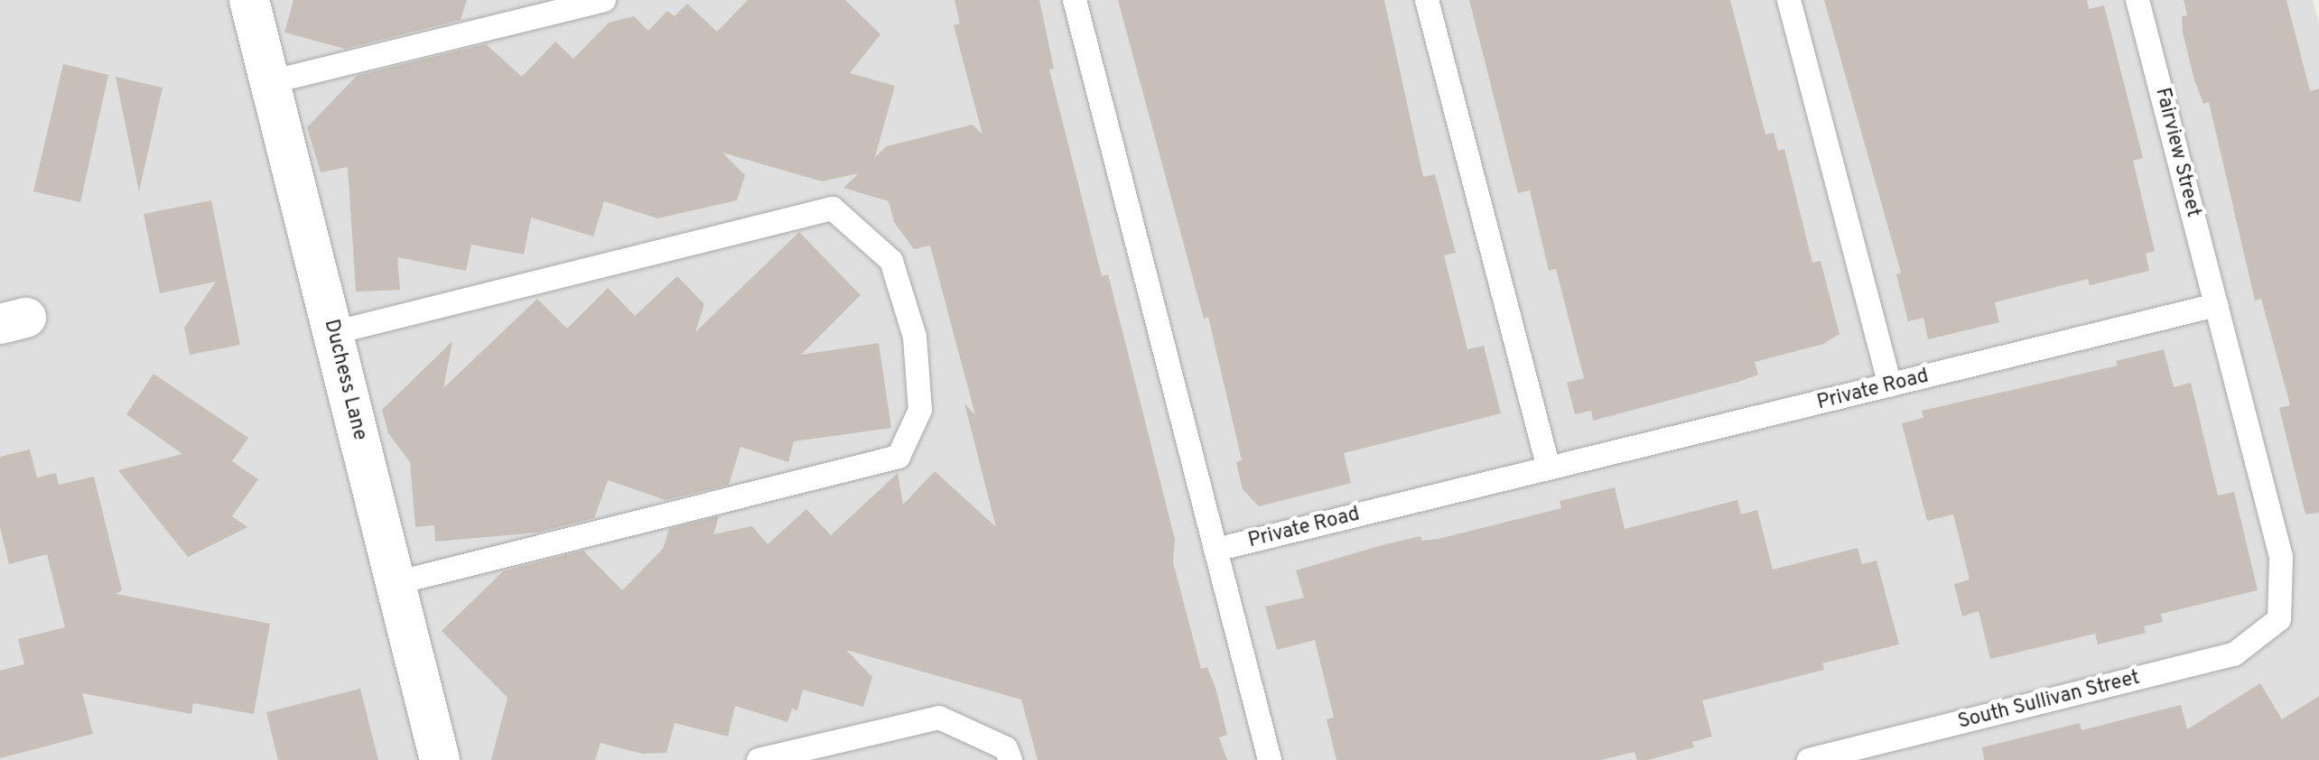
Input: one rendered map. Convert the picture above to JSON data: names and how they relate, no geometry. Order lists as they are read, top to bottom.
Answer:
{
  "streets": {
    "street": ["Duchess Lane"],
    "lane": ["Fairview Street", "Private Road", "South Sullivan Street"]
  },
  "crossings": [
    ["Fairview Street", "Private Road"],
    ["Fairview Street", "South Sullivan Street"],
    ["Private Road", "South Sullivan Street"]
  ]
}
